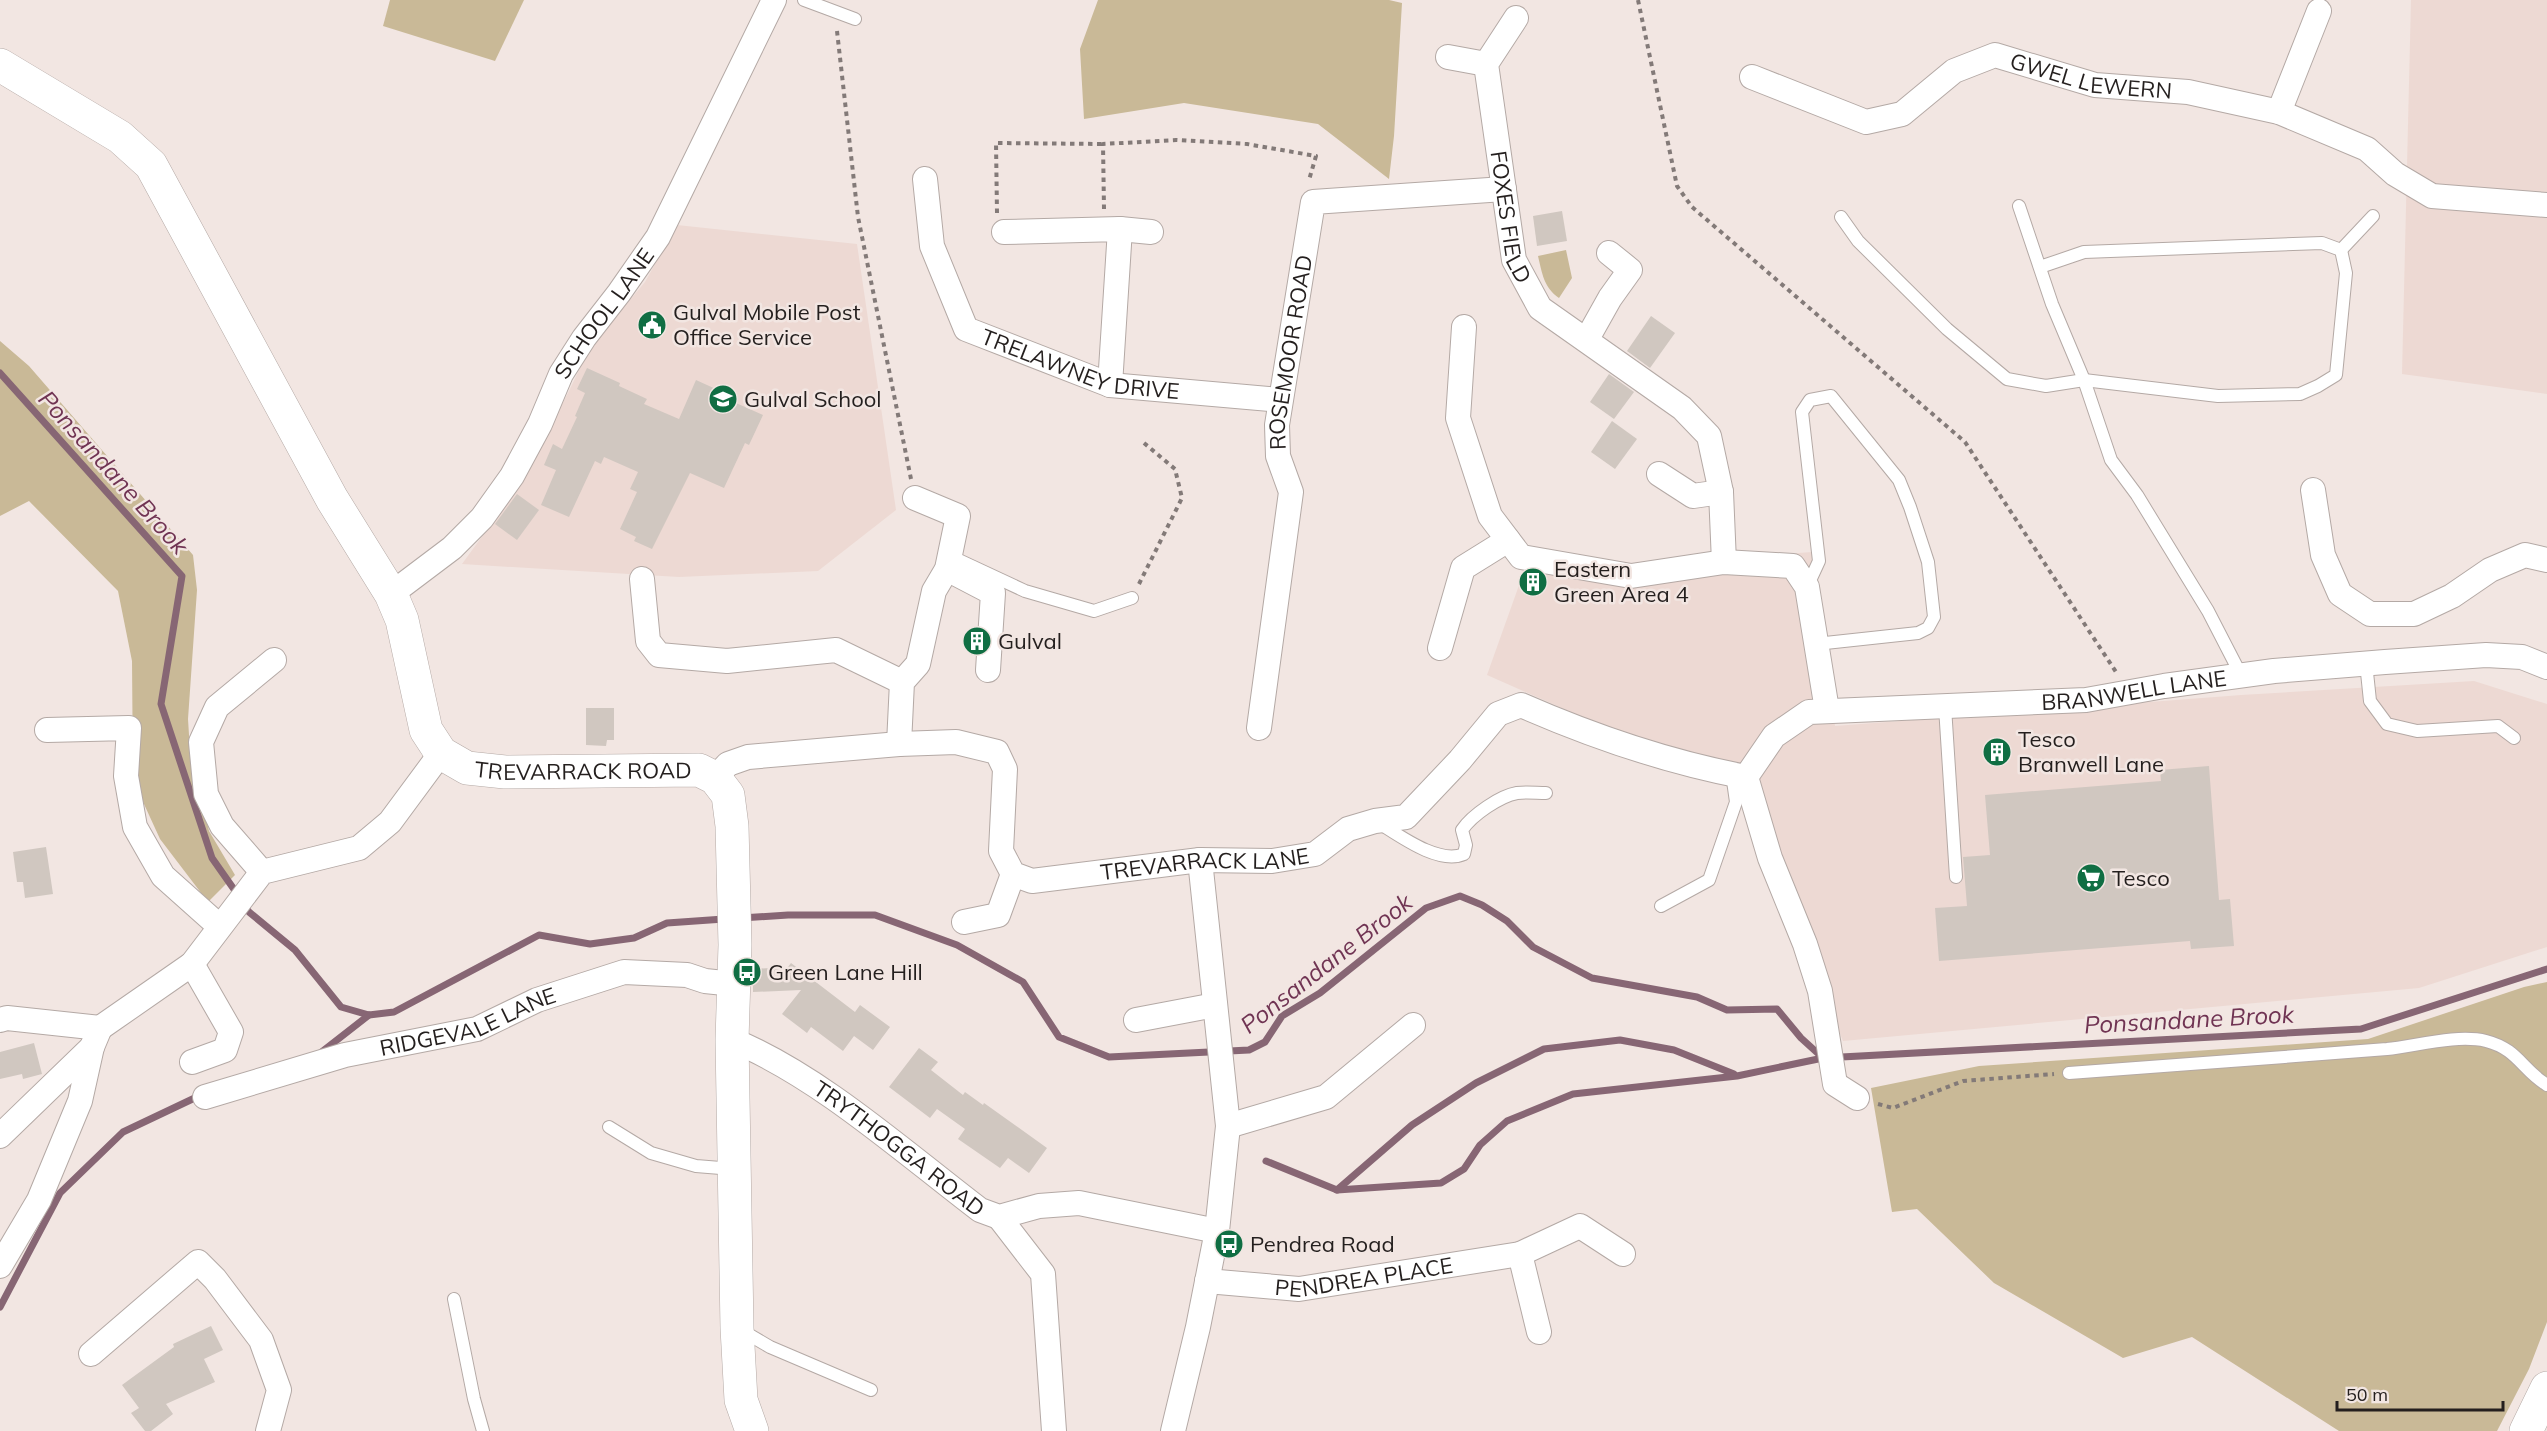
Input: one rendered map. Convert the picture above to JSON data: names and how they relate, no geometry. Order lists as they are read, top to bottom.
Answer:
{
  "streets": {
    "main road": ["TREVARRACK ROAD"],
    "street": [
      "GWEL LEWERN",
      "FOXES FIELD",
      "SCHOOL LANE",
      "ROSEMOOR ROAD",
      "TRELAWNEY DRIVE",
      "BRANWELL LANE",
      "TREVARRACK LANE",
      "RIDGEVALE LANE",
      "TRYTHOGGA ROAD",
      "PENDREA PLACE"
    ]
  },
  "crossings": [
    ["ROSEMOOR ROAD", "TRELAWNEY DRIVE"],
    ["BRANWELL LANE", "TREVARRACK LANE"]
  ],
  "water": ["Ponsandane Brook"],
  "places": {
    "public building": ["Gulval Mobile Post Office Service"],
    "school or university": ["Gulval School"],
    "building": ["Eastern Green Area 4", "Gulval", "Tesco Branwell Lane"],
    "supermarket": ["Tesco"],
    "bus stop": ["Green Lane Hill", "Pendrea Road"]
  },
  "scale_bar": "50 m"
}
